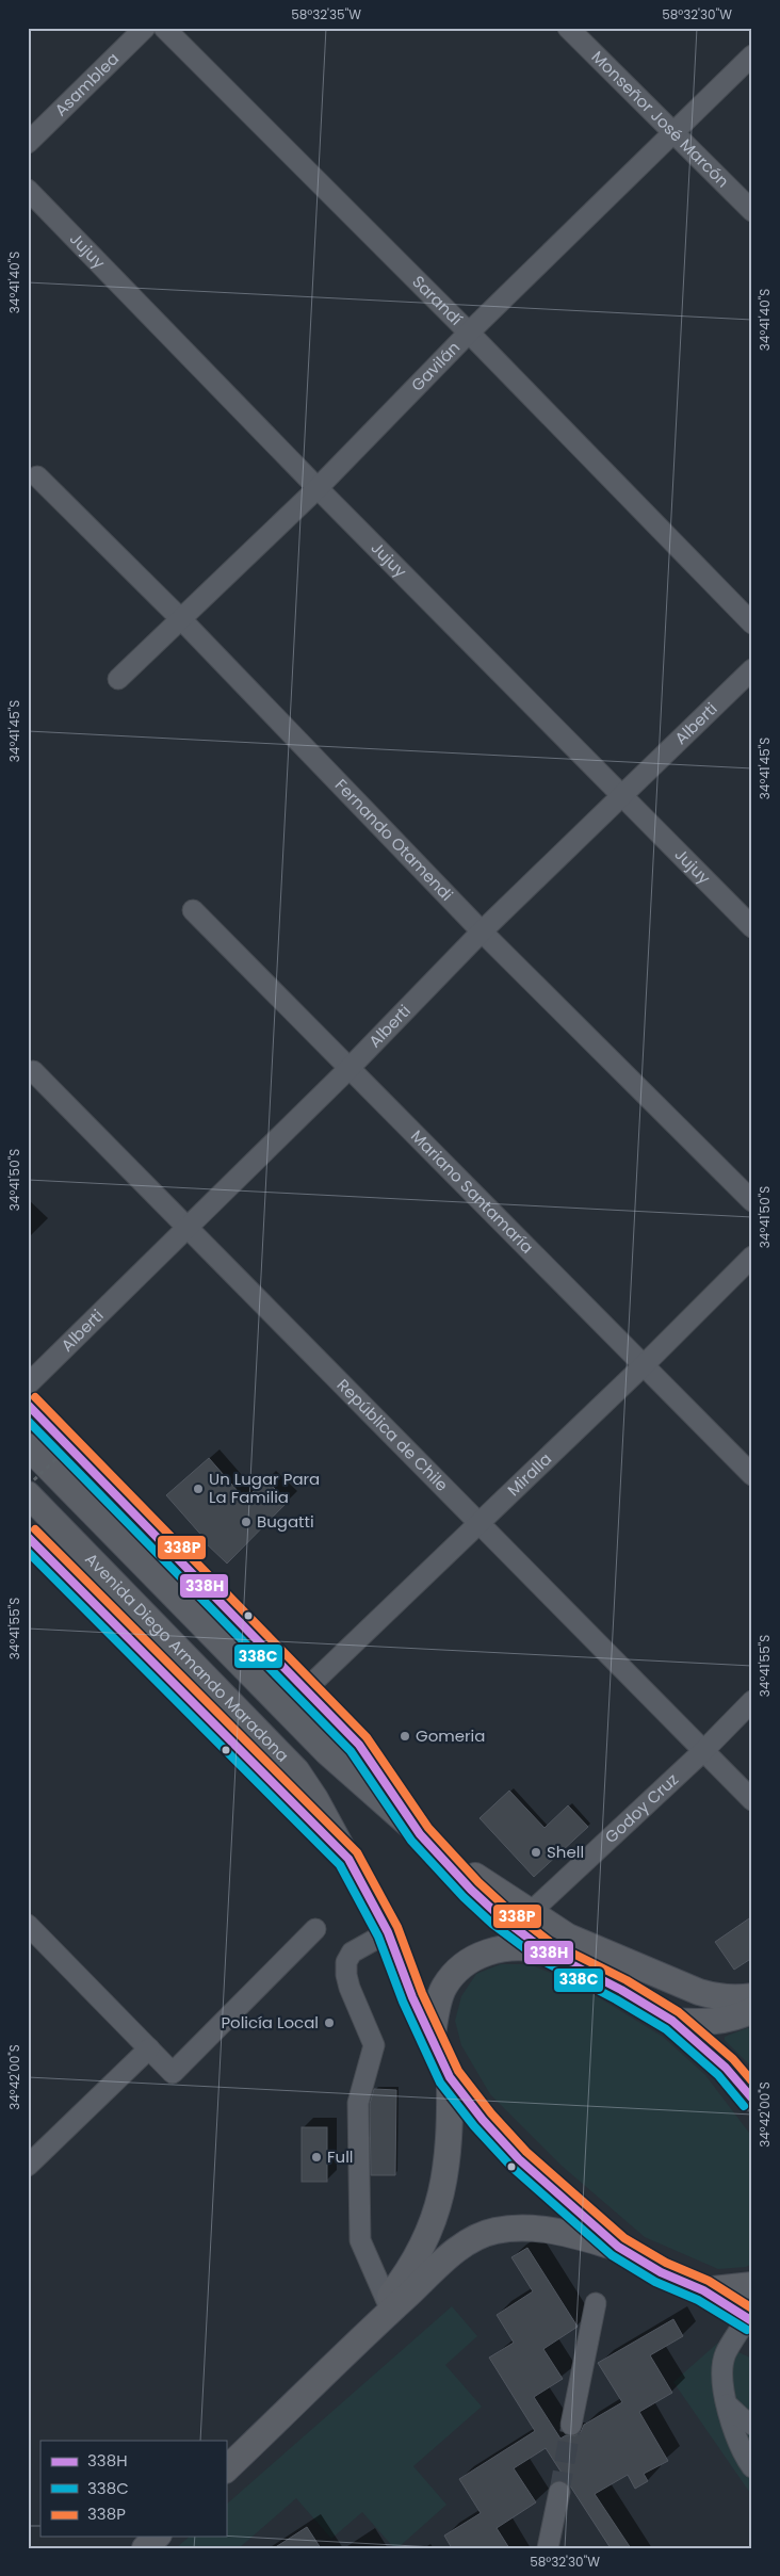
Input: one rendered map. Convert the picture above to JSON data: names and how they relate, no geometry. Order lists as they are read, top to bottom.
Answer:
{
  "streets": {
    "main road": ["Avenida Diego Armando Maradona"],
    "street": [
      "Asamblea",
      "Monseñor José Marcón",
      "Jujuy",
      "Sarandí",
      "Gavilán",
      "Alberti",
      "Fernando Otamendi",
      "Mariano Santamaría",
      "República de Chile",
      "Miralla",
      "Godoy Cruz"
    ]
  },
  "crossings": [
    ["Monseñor José Marcón", "Gavilán"],
    ["Jujuy", "Gavilán"],
    ["Jujuy", "Alberti"],
    ["Sarandí", "Gavilán"],
    ["Gavilán", "Fernando Otamendi"],
    ["Alberti", "Fernando Otamendi"],
    ["Alberti", "Mariano Santamaría"],
    ["Alberti", "República de Chile"],
    ["Mariano Santamaría", "Miralla"],
    ["República de Chile", "Miralla"],
    ["República de Chile", "Godoy Cruz"],
    ["Miralla", "Avenida Diego Armando Maradona"]
  ],
  "places": [
    "Un Lugar Para La Familia",
    "Bugatti",
    "Gomeria",
    "Shell",
    "Policía Local",
    "Full"
  ],
  "lines": ["transit line 338P", "transit line 338H", "transit line 338C"],
  "legend": ["338H", "338C", "338P"],
  "coordinates": [
    "58°32'35\"W",
    "58°32'30\"W",
    "34°41'40\"S",
    "34°41'45\"S",
    "34°41'50\"S",
    "34°41'55\"S",
    "34°42'00\"S"
  ]
}
